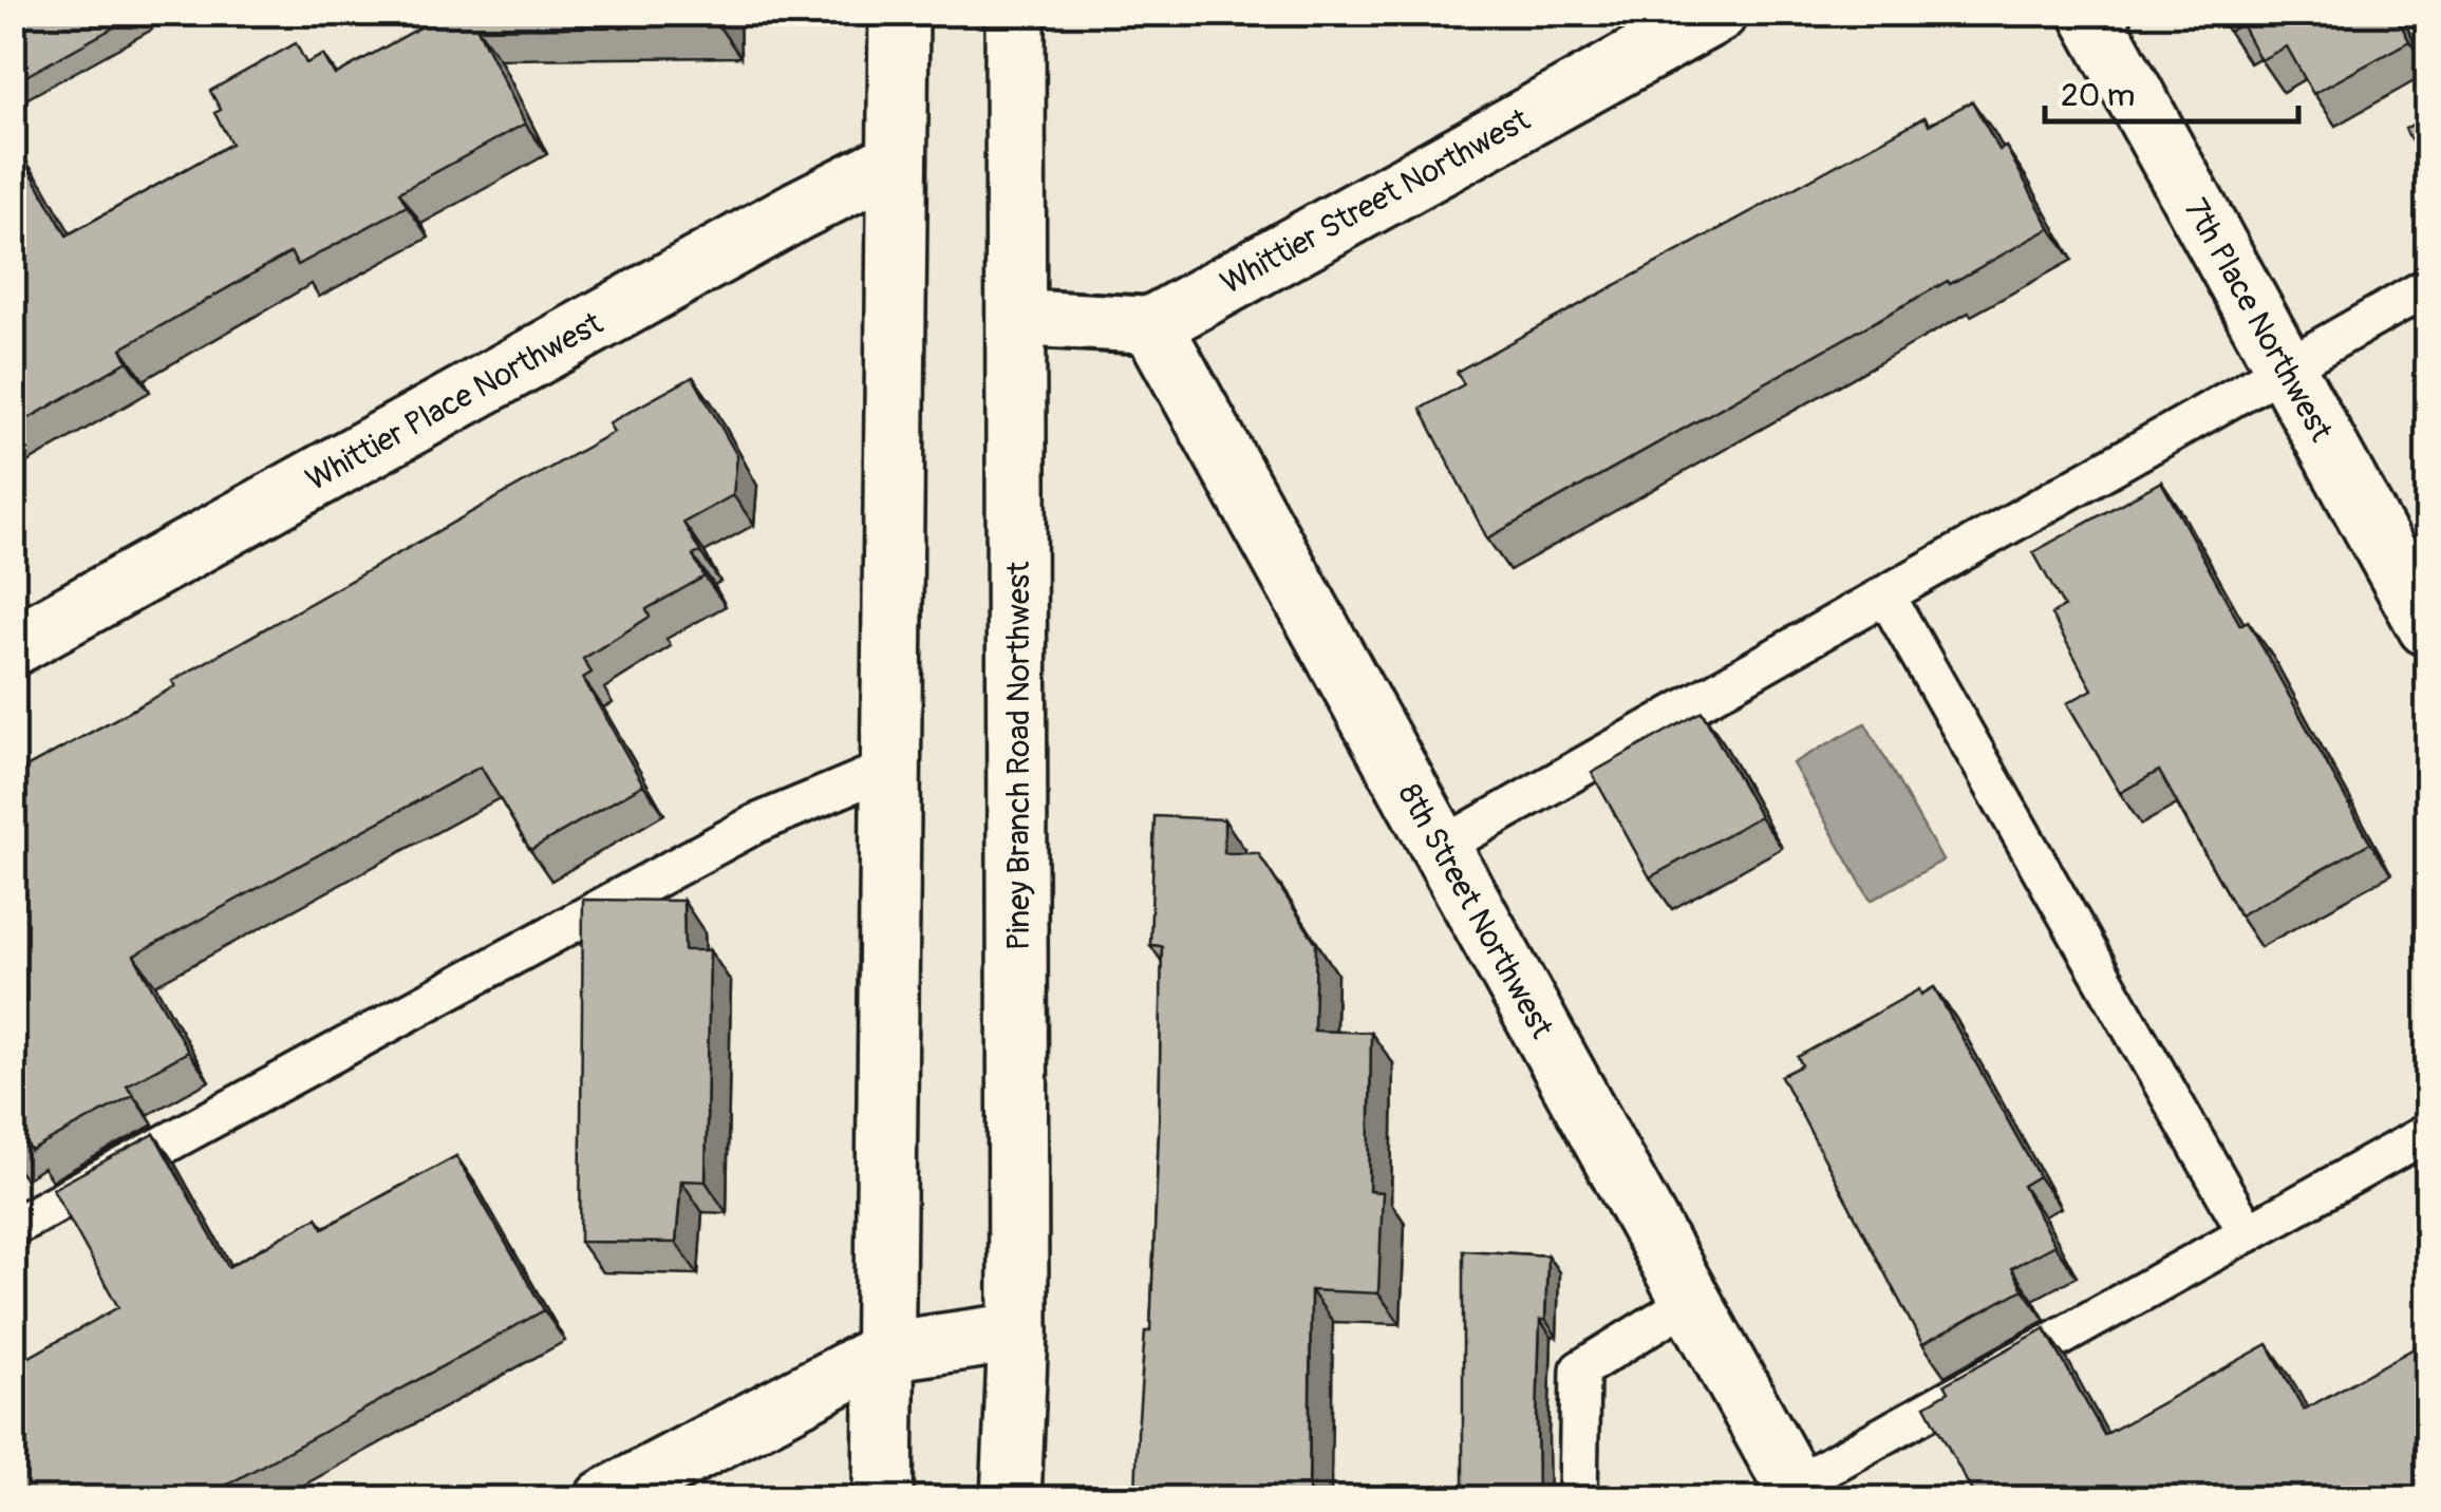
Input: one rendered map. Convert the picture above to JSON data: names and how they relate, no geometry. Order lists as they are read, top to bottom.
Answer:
{
  "streets": {
    "street": [
      "Whittier Street Northwest",
      "7th Place Northwest",
      "Whittier Place Northwest",
      "Piney Branch Road Northwest",
      "8th Street Northwest"
    ]
  },
  "crossings": [
    ["Whittier Street Northwest", "8th Street Northwest"]
  ],
  "scale_bar": "20 m"
}
